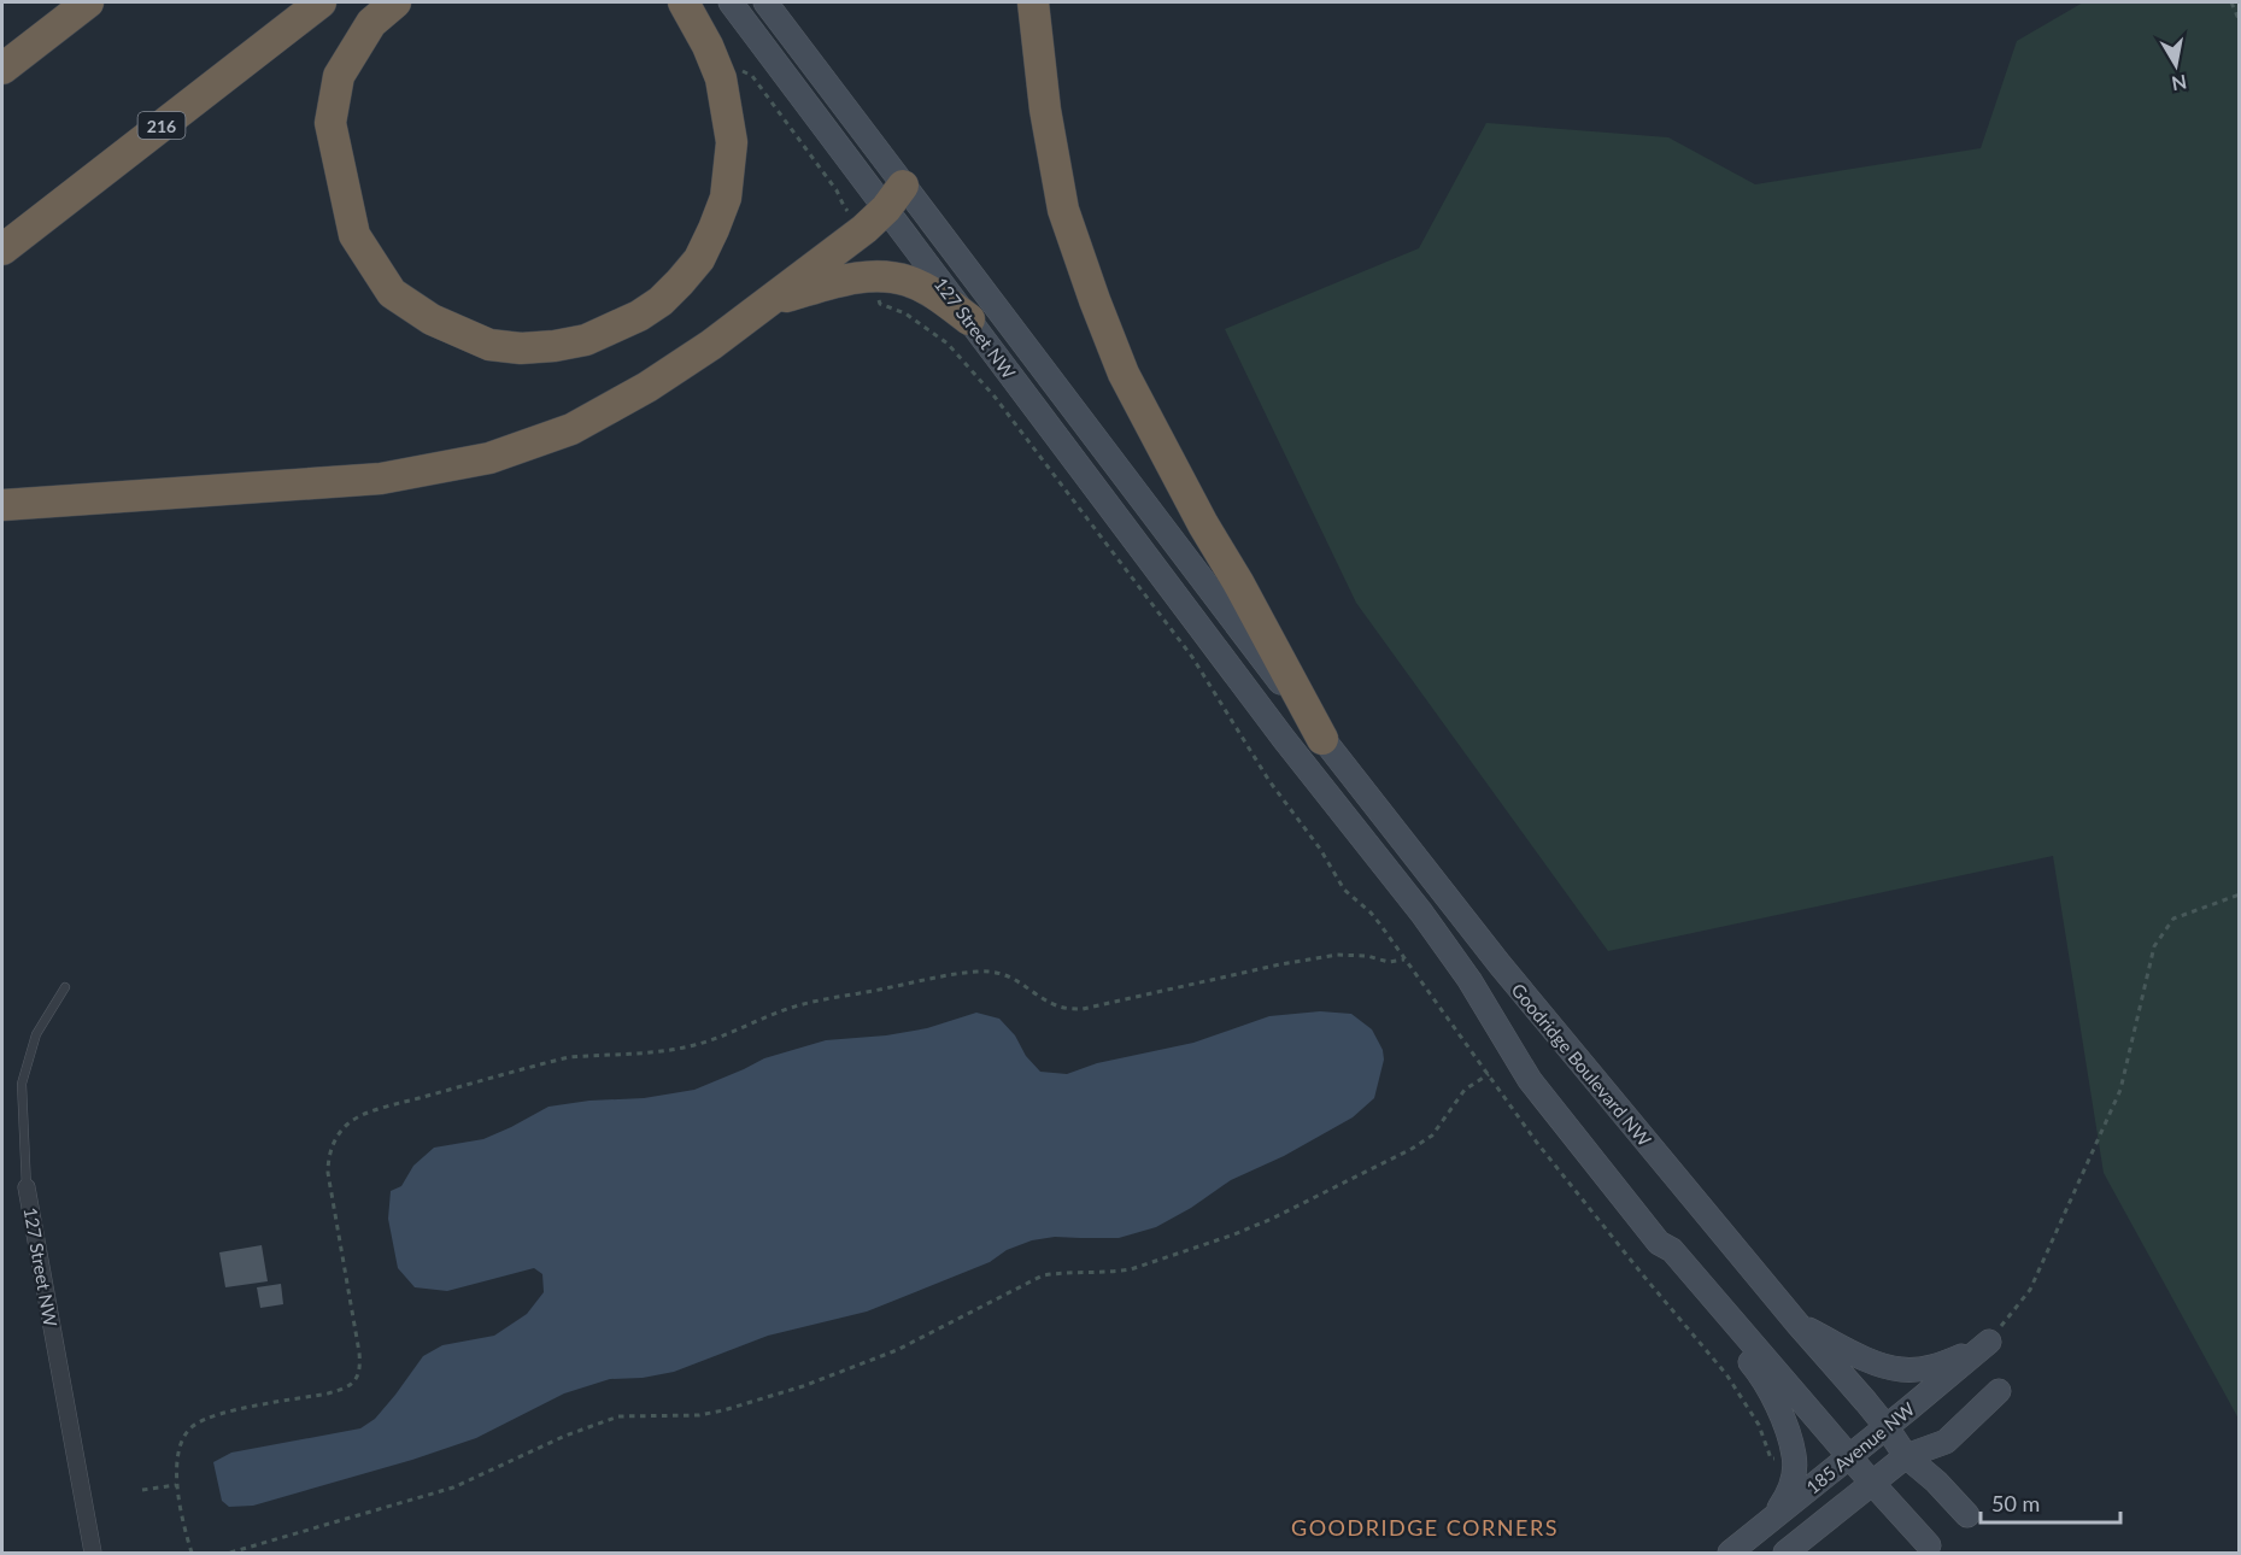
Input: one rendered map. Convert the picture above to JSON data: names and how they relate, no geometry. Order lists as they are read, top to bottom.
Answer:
{
  "streets": {
    "highway": ["216"],
    "main road": ["127 Street NW", "Goodridge Boulevard NW", "185 Avenue NW"]
  },
  "crossings": [
    ["127 Street NW", "Goodridge Boulevard NW"],
    ["Goodridge Boulevard NW", "185 Avenue NW"]
  ],
  "districts": ["GOODRIDGE CORNERS"],
  "scale_bar": "50 m",
  "north": "bottom"
}
